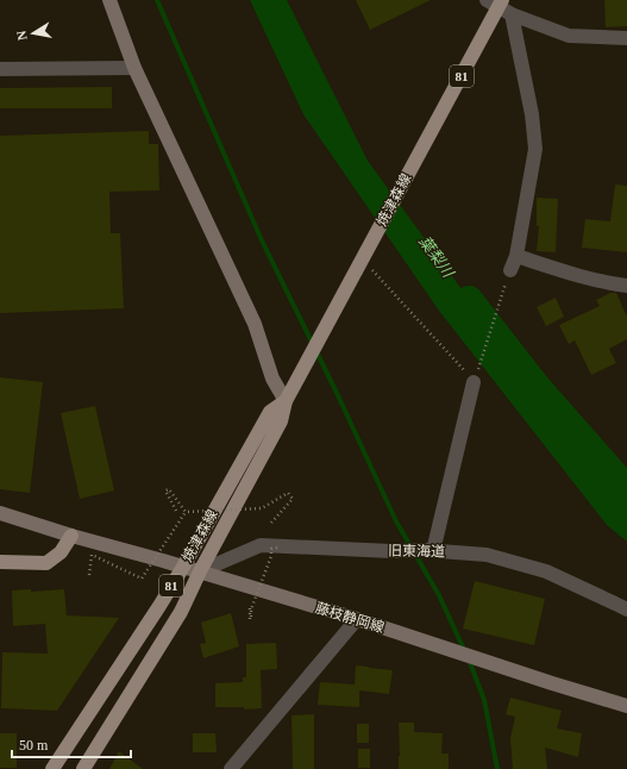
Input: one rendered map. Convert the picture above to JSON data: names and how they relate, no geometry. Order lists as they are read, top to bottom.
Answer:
{
  "streets": {
    "main road": ["81", "焼津森線", "藤枝静岡線"],
    "street": ["旧東海道"]
  },
  "crossings": [
    ["焼津森線", "旧東海道"],
    ["焼津森線", "藤枝静岡線"],
    ["旧東海道", "藤枝静岡線"]
  ],
  "water": ["葉梨川"],
  "scale_bar": "50 m",
  "north": "left"
}
